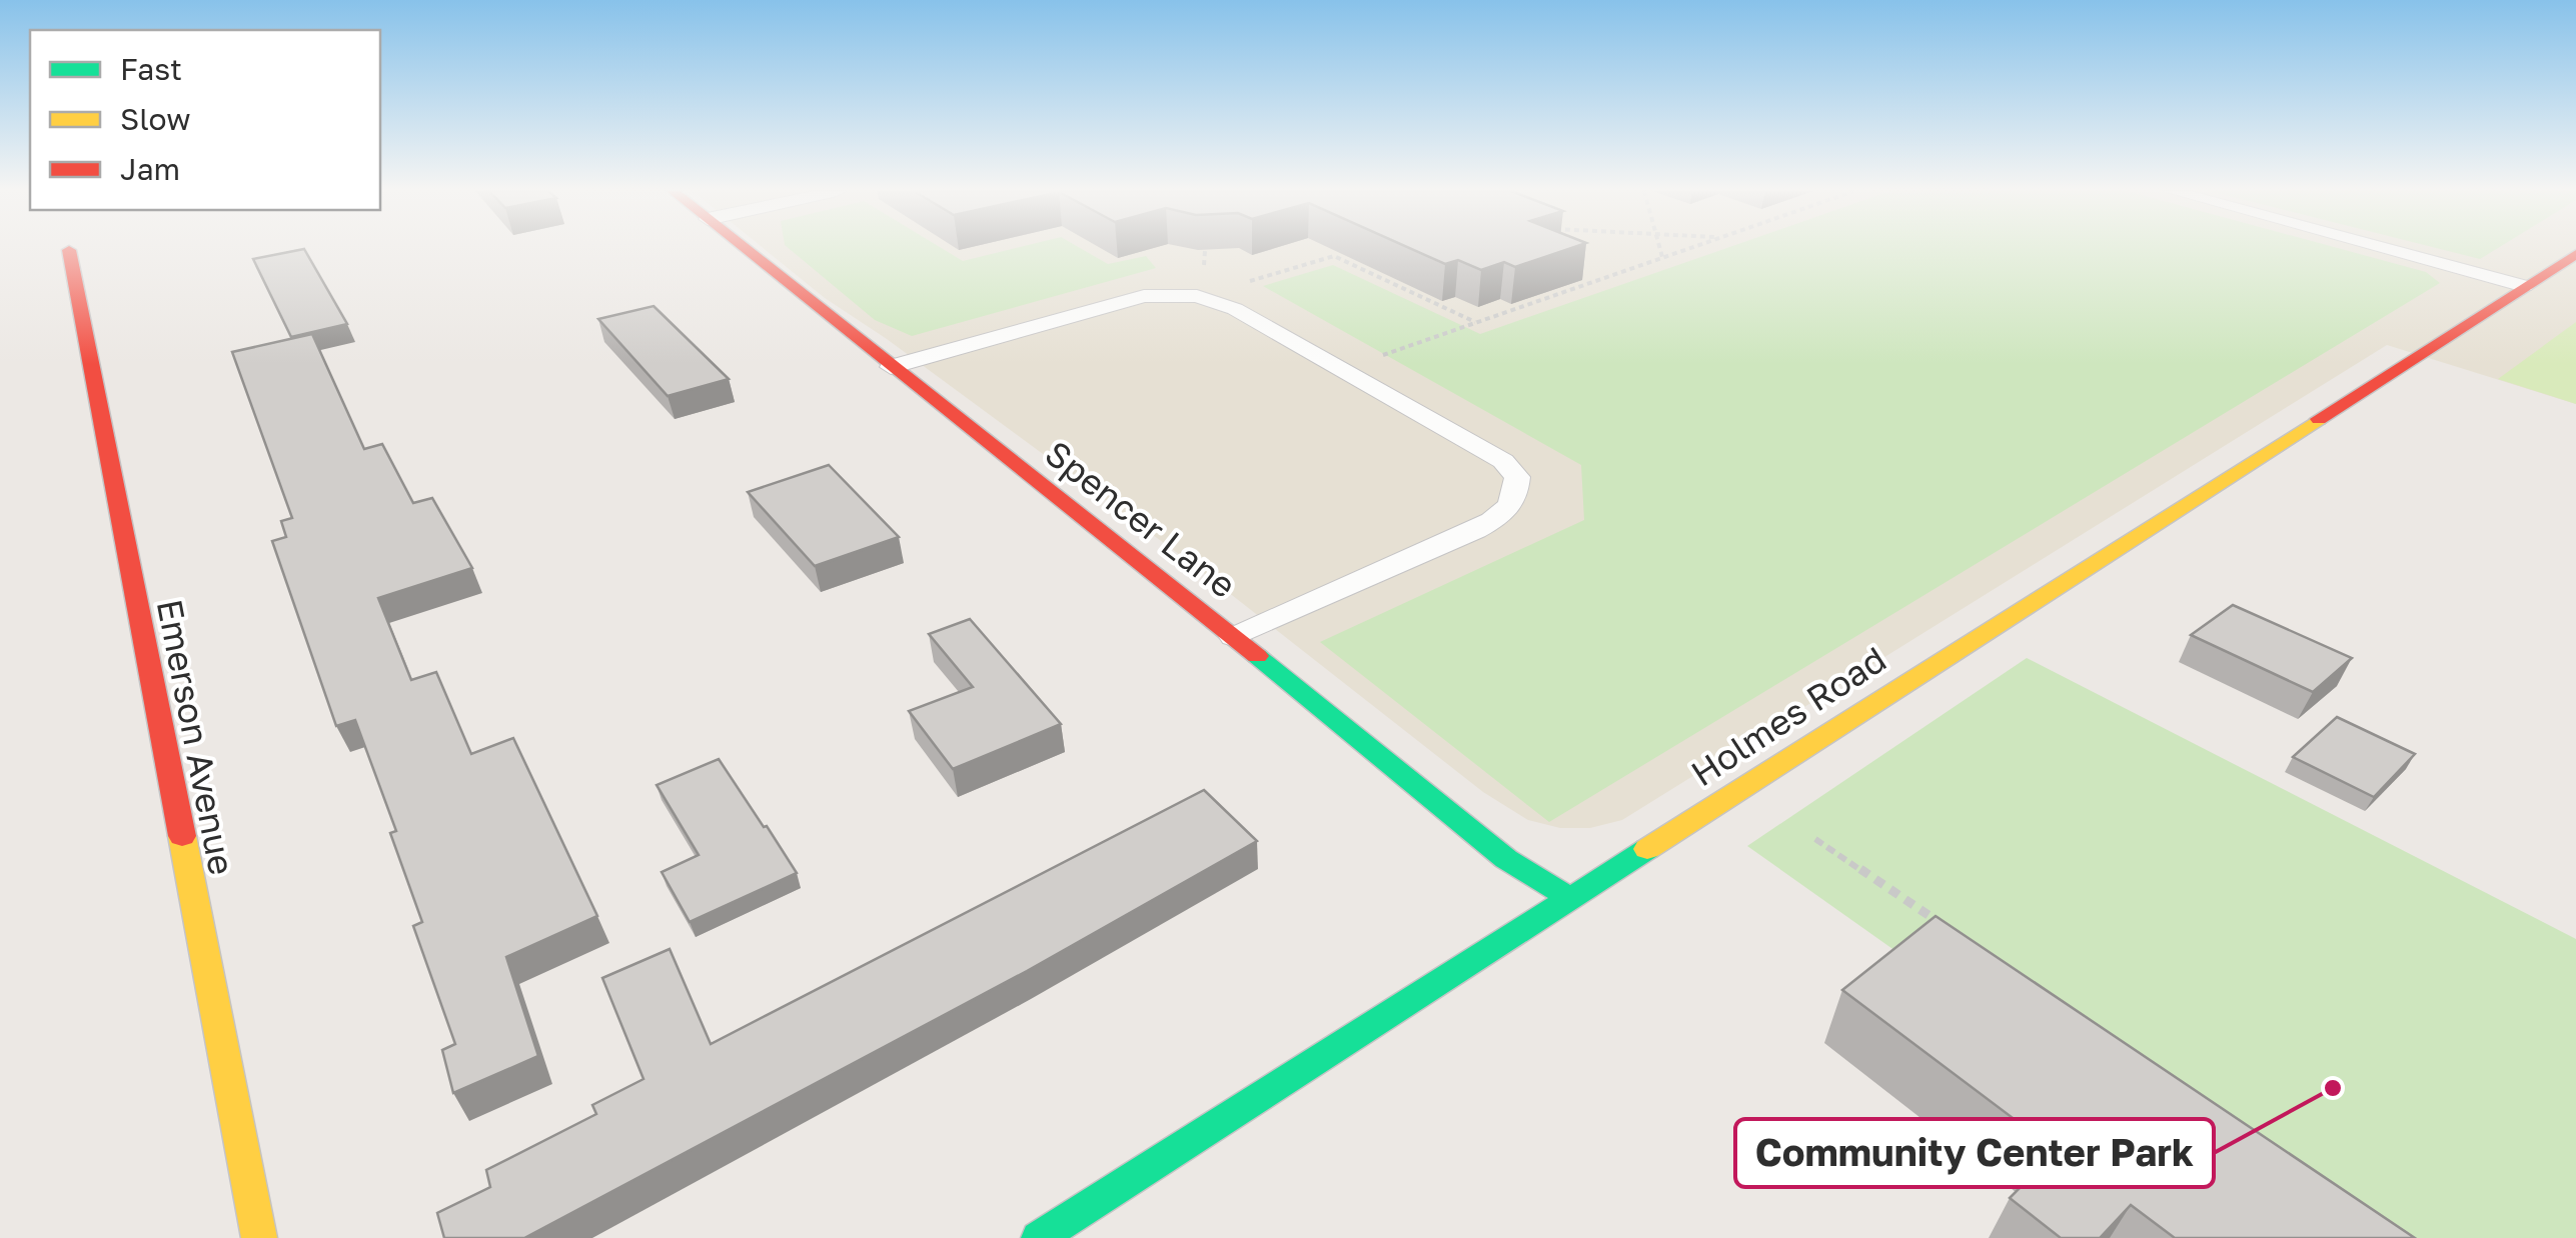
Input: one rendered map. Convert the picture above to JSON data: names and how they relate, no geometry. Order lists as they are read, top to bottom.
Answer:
{
  "streets": {
    "street": ["Spencer Lane", "Holmes Road", "Emerson Avenue"]
  },
  "crossings": [
    ["Spencer Lane", "Holmes Road"]
  ],
  "places": ["Community Center Park"],
  "legend": ["Fast", "Slow", "Jam"]
}
